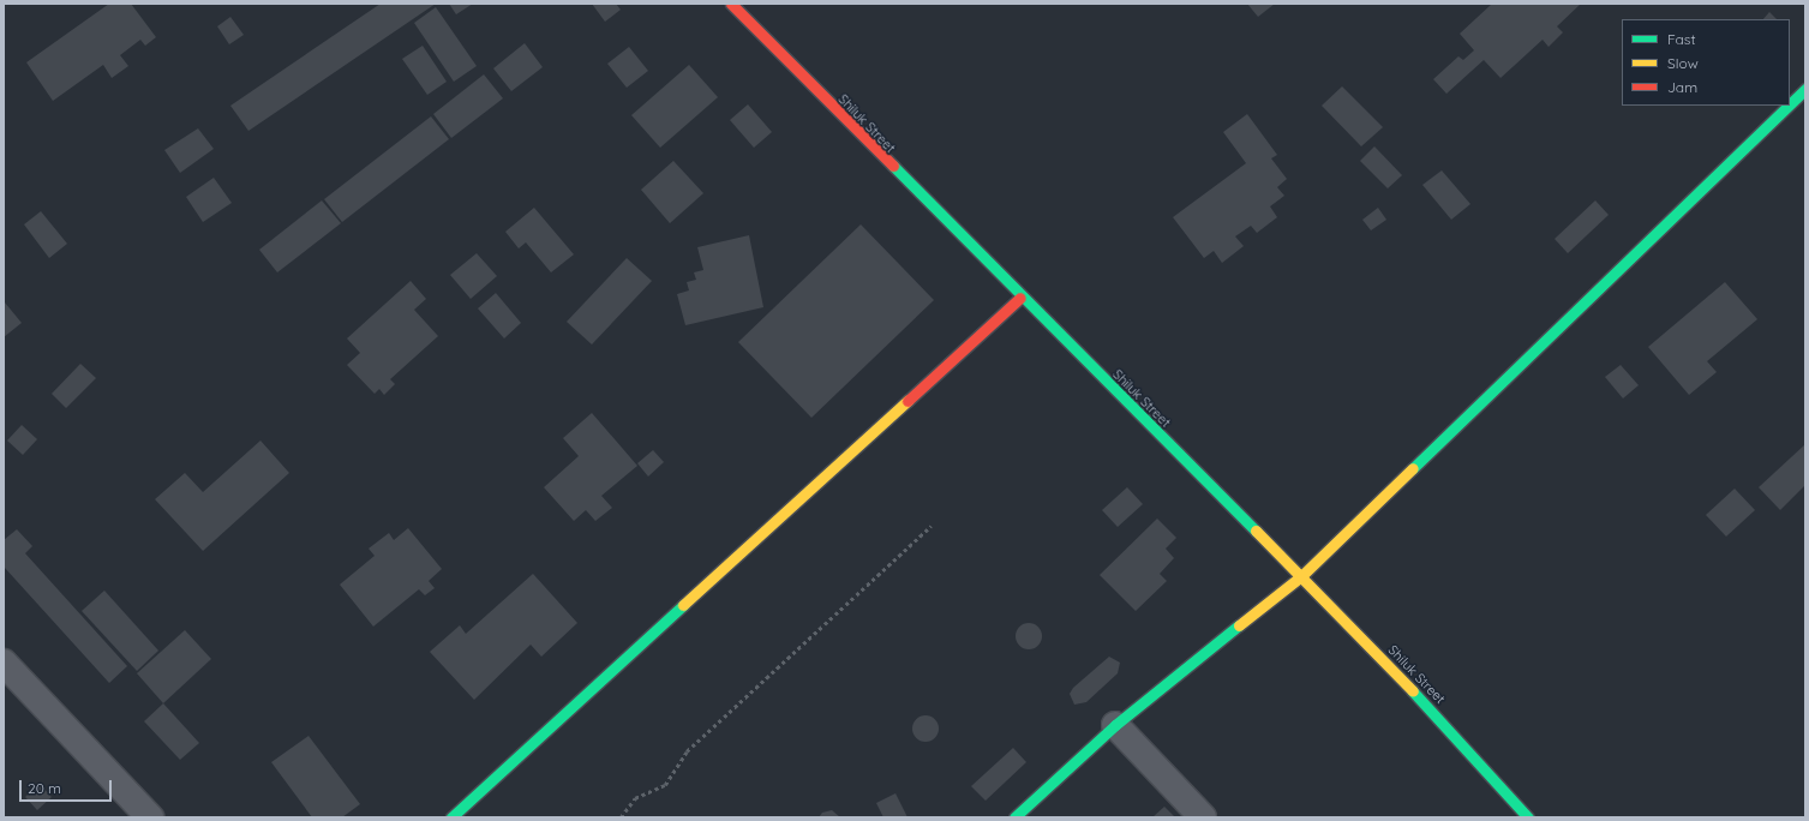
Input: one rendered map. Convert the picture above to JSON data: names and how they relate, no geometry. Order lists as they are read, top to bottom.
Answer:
{
  "streets": {
    "street": ["Shiluk Street"]
  },
  "legend": ["Fast", "Slow", "Jam"],
  "scale_bar": "20 m"
}
